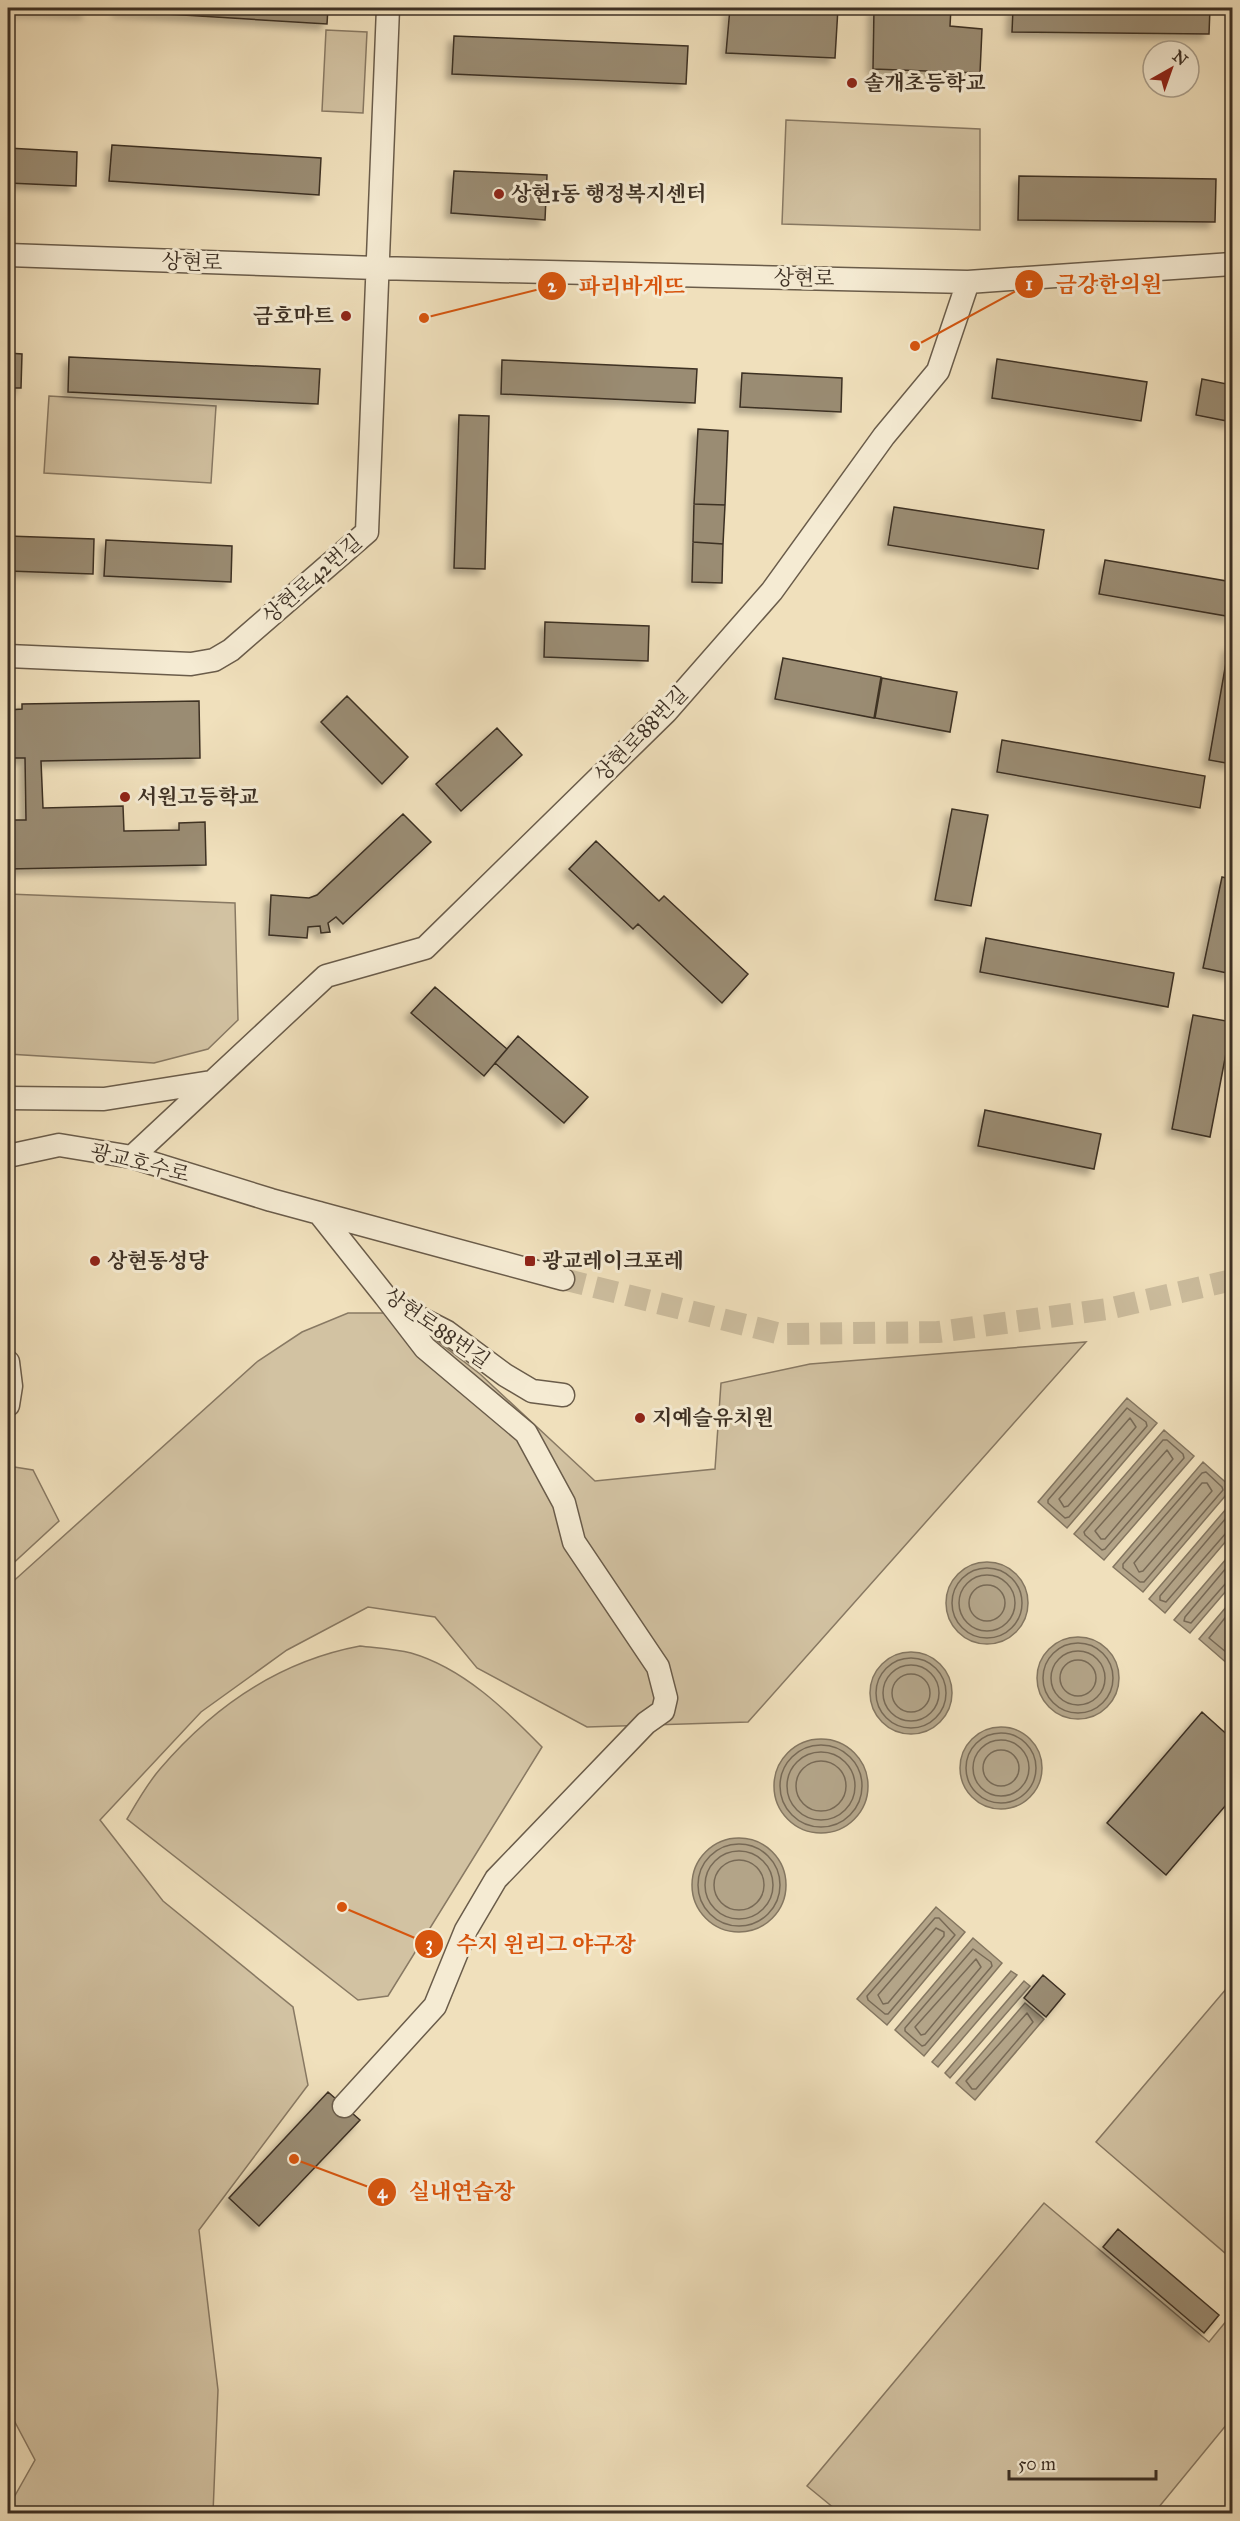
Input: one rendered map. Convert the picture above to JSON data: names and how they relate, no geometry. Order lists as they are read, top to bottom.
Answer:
{
  "streets": {
    "street": [
      "상현로",
      "상현로42번길",
      "상현로88번길",
      "광교호수로"
    ]
  },
  "crossings": [
    ["상현로", "상현로42번길"],
    ["상현로", "상현로88번길"],
    ["상현로88번길", "광교호수로"]
  ],
  "places": {
    "other": [
      "솔개초등학교",
      "상현1동 행정복지센터",
      "금호마트",
      "파리바게뜨",
      "금강한의원",
      "서원고등학교",
      "상현동성당",
      "지예슬유치원",
      "수지 윈리그 야구장",
      "실내연습장"
    ],
    "transit": ["광교레이크포레"]
  },
  "scale_bar": "50 m",
  "north": "top right"
}
